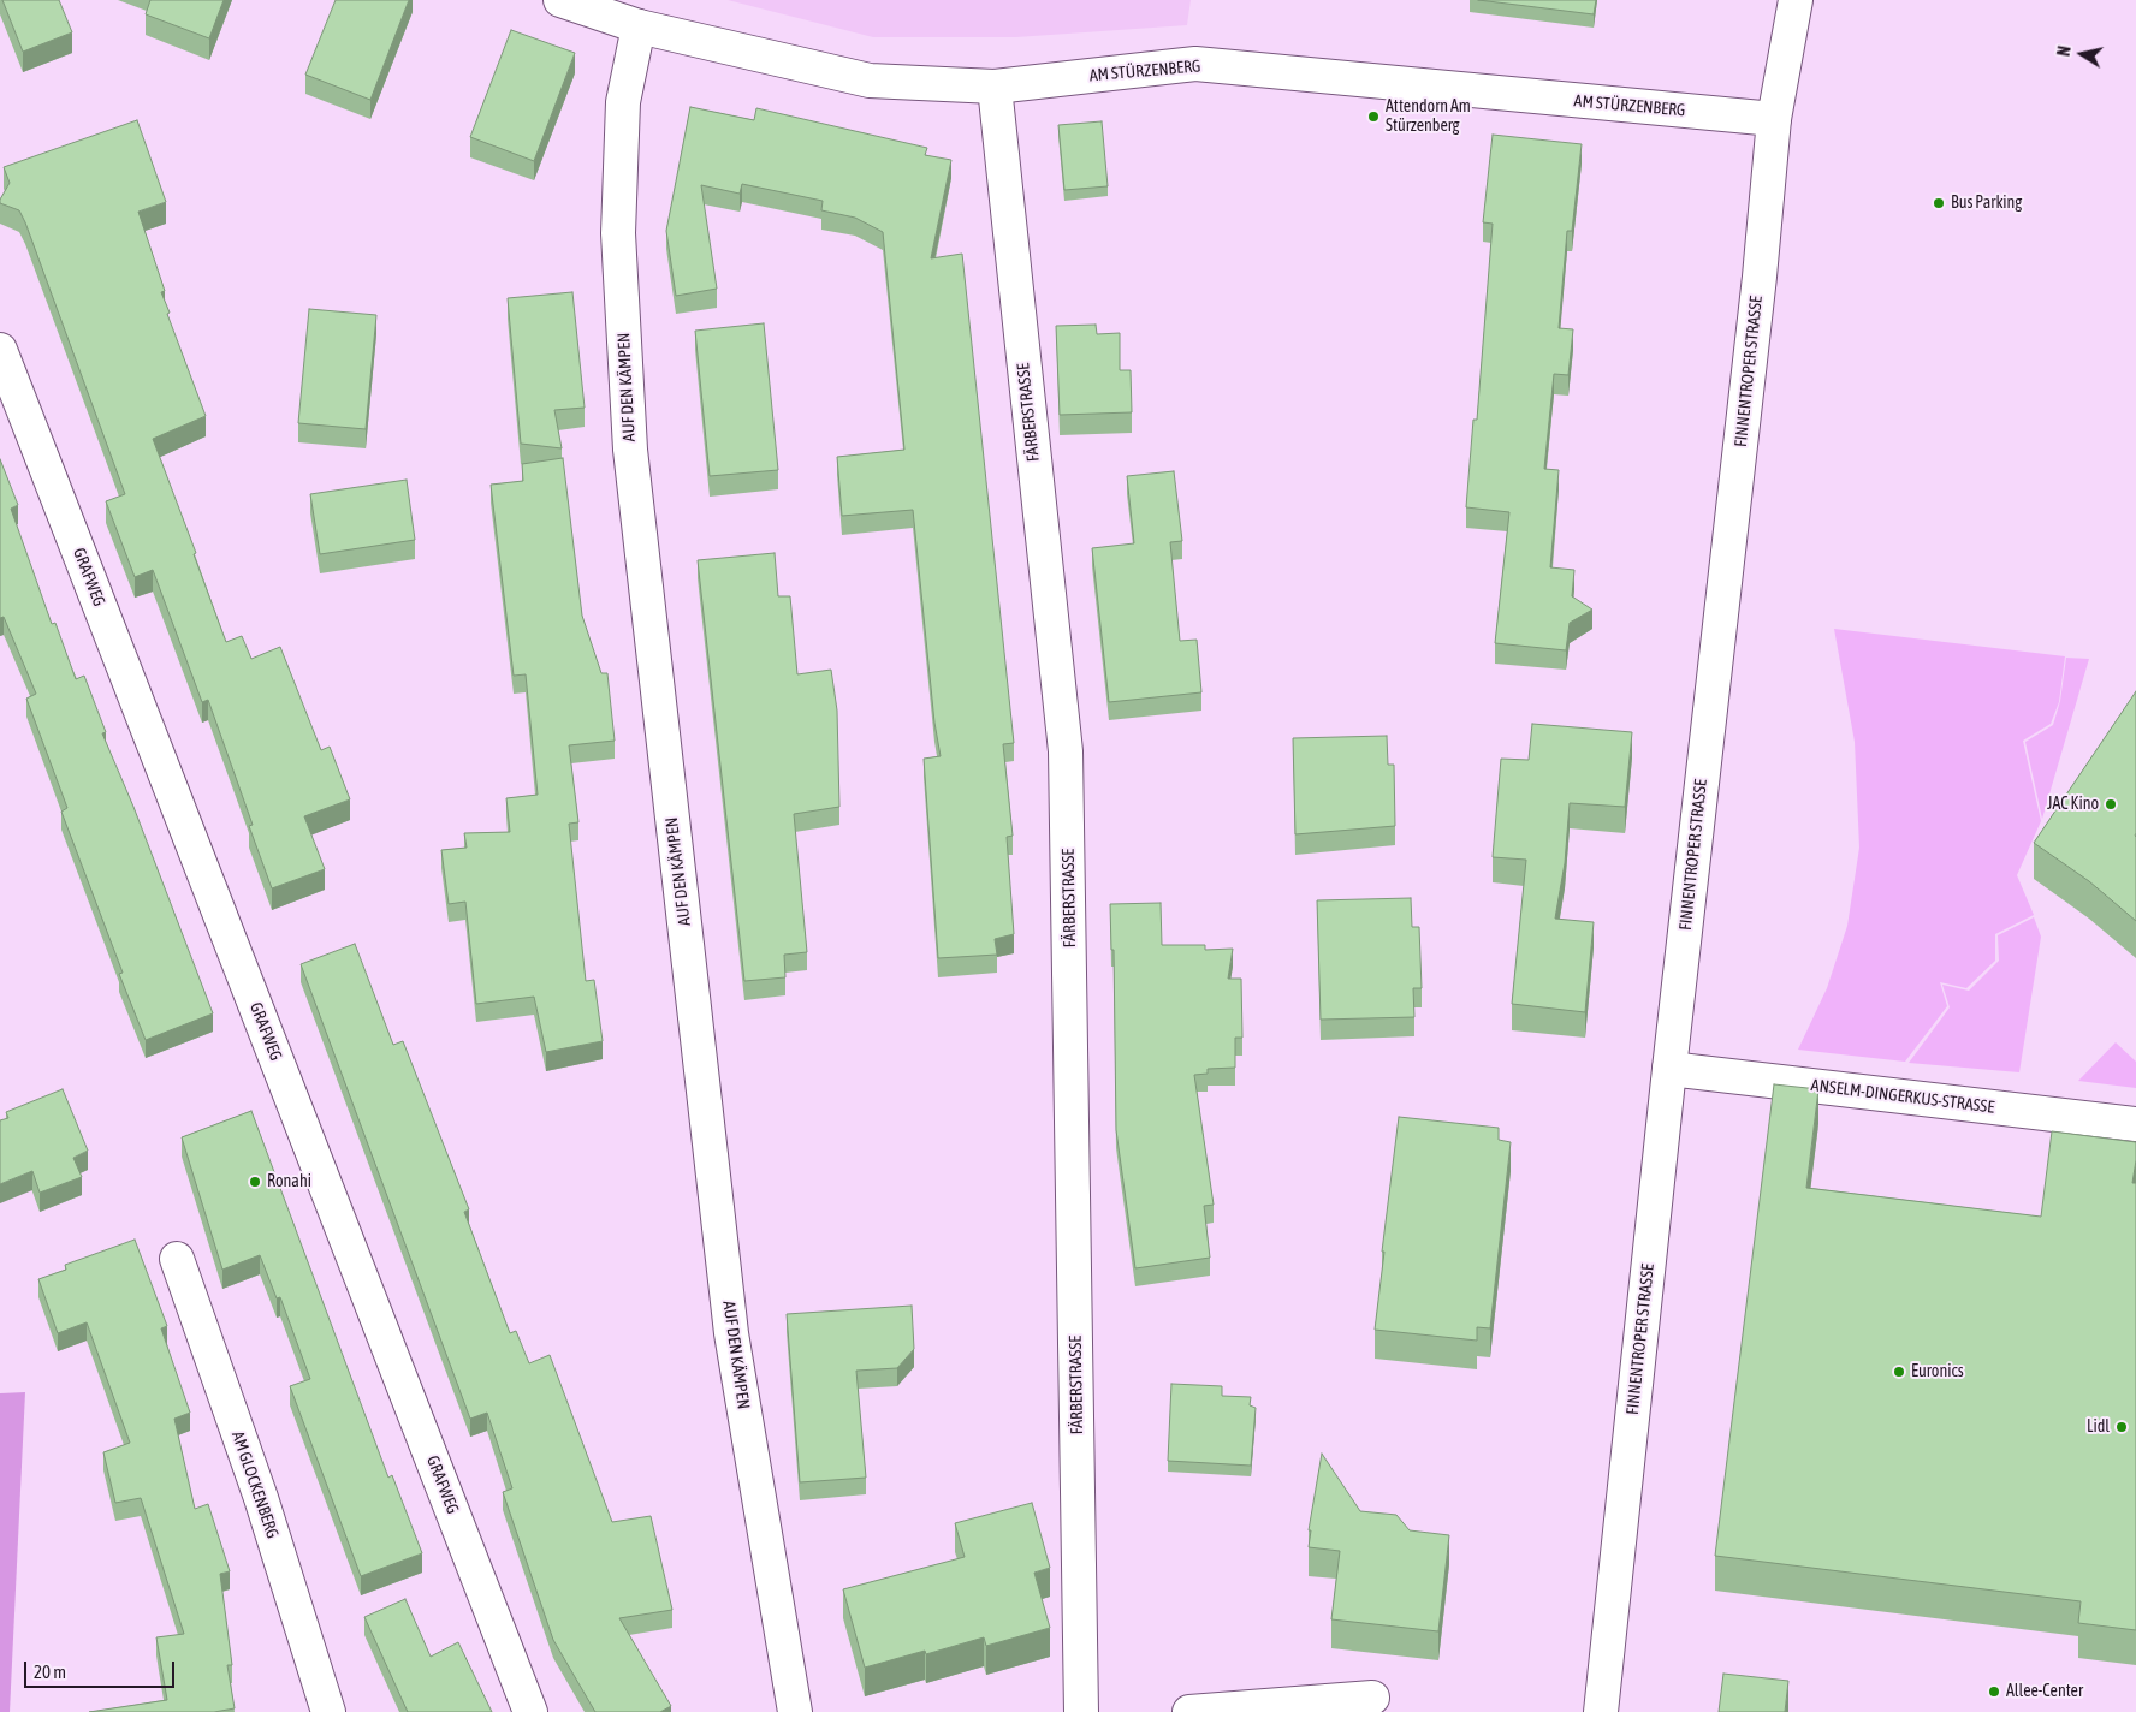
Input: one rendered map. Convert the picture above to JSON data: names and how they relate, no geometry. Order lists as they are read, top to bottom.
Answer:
{
  "streets": {
    "street": [
      "AM STÜRZENBERG",
      "FINNENTROPER STRASSE",
      "AUF DEN KÄMPEN",
      "FÄRBERSTRASSE",
      "GRAFWEG",
      "ANSELM-DINGERKUS-STRASSE",
      "AM GLOCKENBERG"
    ]
  },
  "crossings": [
    ["AM STÜRZENBERG", "FINNENTROPER STRASSE"],
    ["AM STÜRZENBERG", "AUF DEN KÄMPEN"],
    ["AM STÜRZENBERG", "FÄRBERSTRASSE"],
    ["FINNENTROPER STRASSE", "ANSELM-DINGERKUS-STRASSE"]
  ],
  "places": [
    "Attendorn Am Stürzenberg",
    "Bus Parking",
    "JAC Kino",
    "Ronahi",
    "Euronics",
    "Lidl",
    "Allee-Center"
  ],
  "scale_bar": "20 m",
  "north": "left"
}
